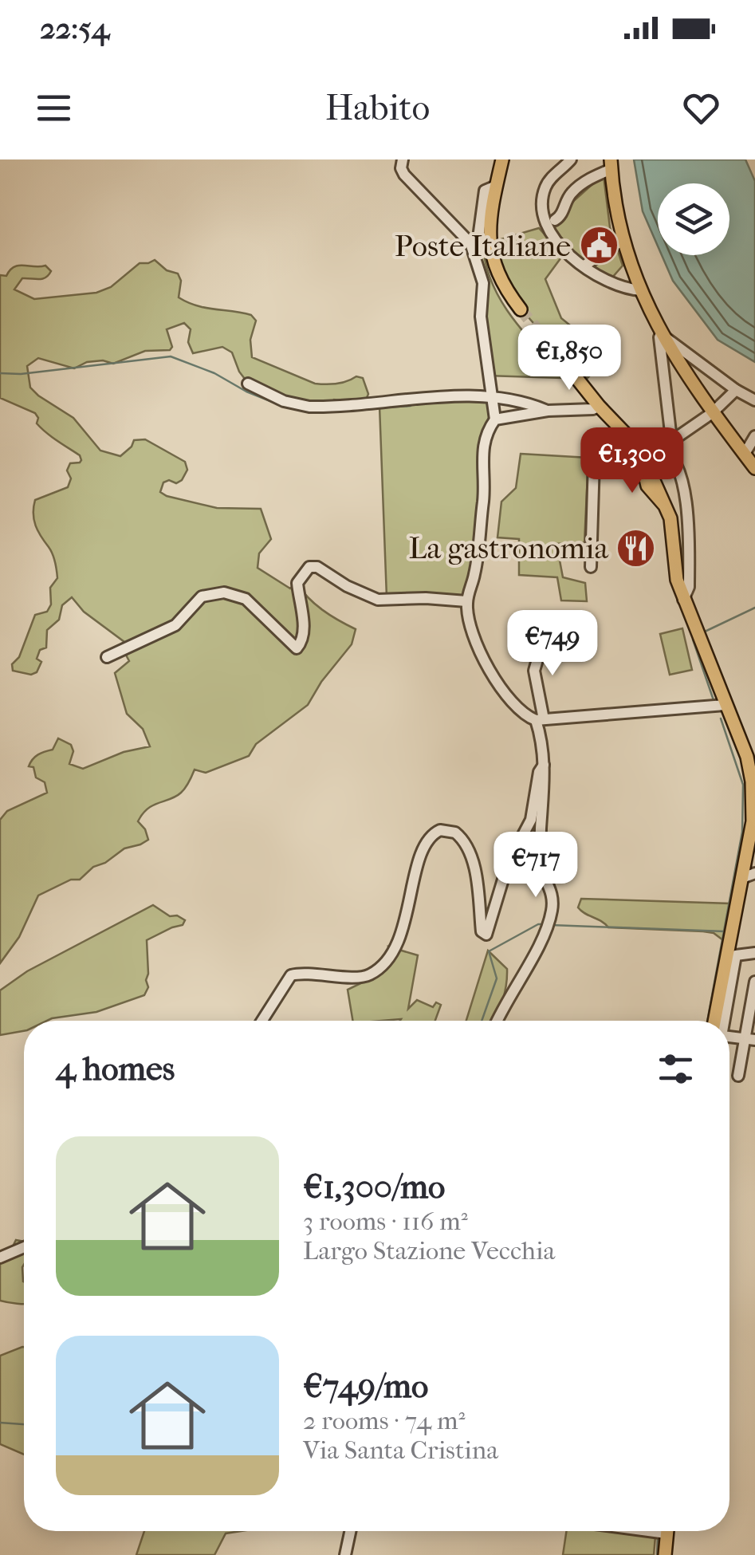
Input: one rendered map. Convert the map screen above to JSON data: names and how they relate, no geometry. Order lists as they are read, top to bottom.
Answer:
{
  "places": {
    "public building": ["Poste Italiane"],
    "restaurant": ["La gastronomia"]
  },
  "page": {
    "status": "22:54",
    "header": "Habito",
    "price": [
      "€1,850",
      "€1,300",
      "€749",
      "€717"
    ],
    "heading": "4 homes",
    "list": [
      {
        "name": "€1,300/mo",
        "note": "3 rooms · 116 m² · Largo Stazione Vecchia"
      },
      {
        "name": "€749/mo",
        "note": "2 rooms · 74 m² · Via Santa Cristina"
      }
    ]
  }
}
